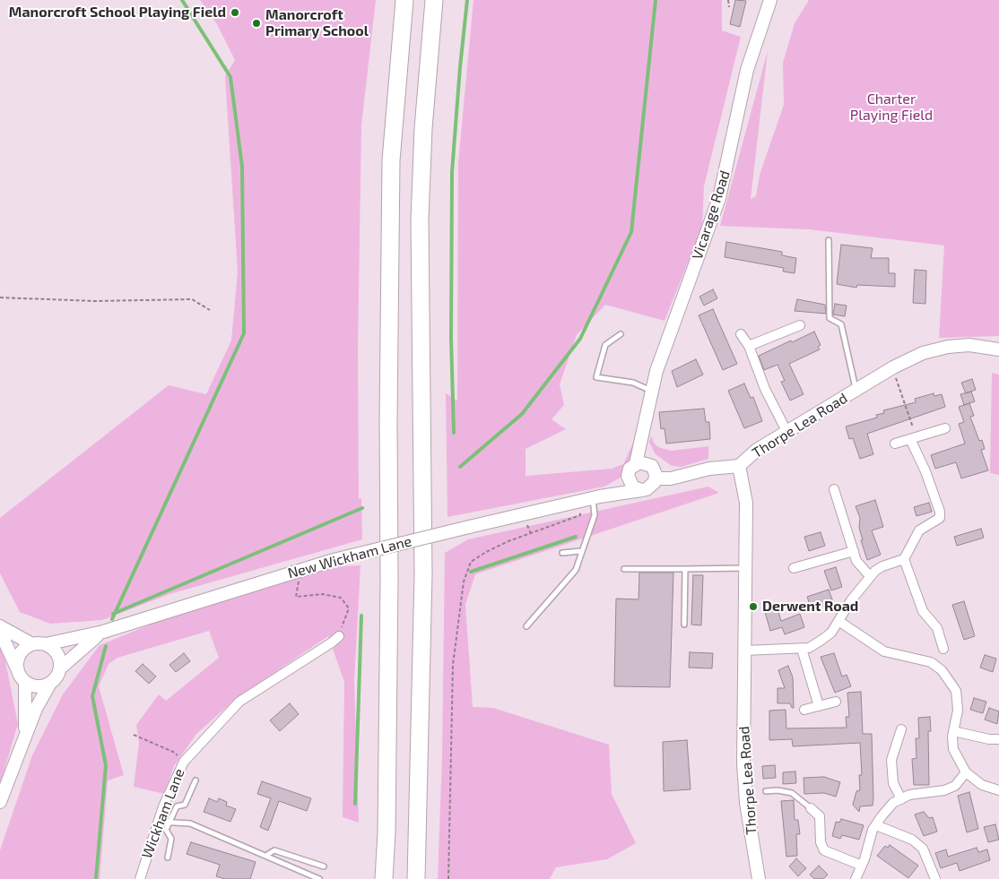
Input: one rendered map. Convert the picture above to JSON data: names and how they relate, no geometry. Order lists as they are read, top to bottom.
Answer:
{
  "streets": {
    "main road": ["Vicarage Road", "Thorpe Lea Road", "New Wickham Lane"],
    "street": ["Wickham Lane"]
  },
  "crossings": [
    ["Vicarage Road", "New Wickham Lane"]
  ],
  "parks": ["Charter Playing Field"],
  "places": ["Manorcroft School Playing Field", "Manorcroft Primary School", "Derwent Road"]
}
